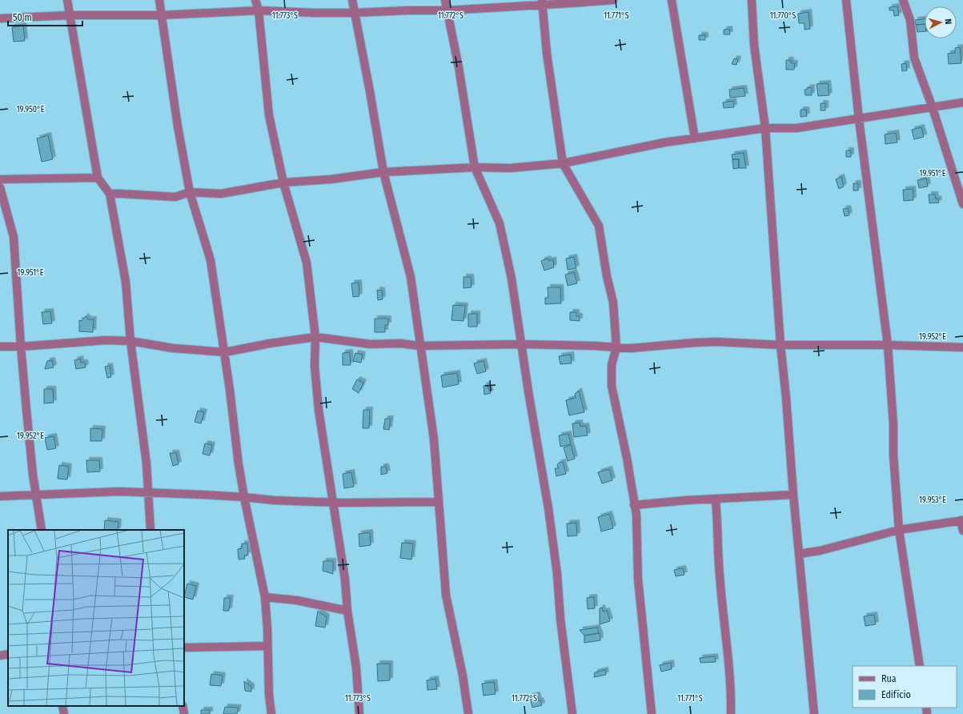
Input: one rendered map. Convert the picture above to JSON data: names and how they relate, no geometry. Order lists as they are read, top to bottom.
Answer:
{
  "legend": ["Rua", "Edifício"],
  "scale_bar": "50 m",
  "north": "right",
  "coordinates": [
    "11.773°S",
    "11.772°S",
    "11.771°S",
    "11.770°S",
    "19.950°E",
    "19.951°E",
    "19.952°E",
    "19.953°E"
  ]
}
